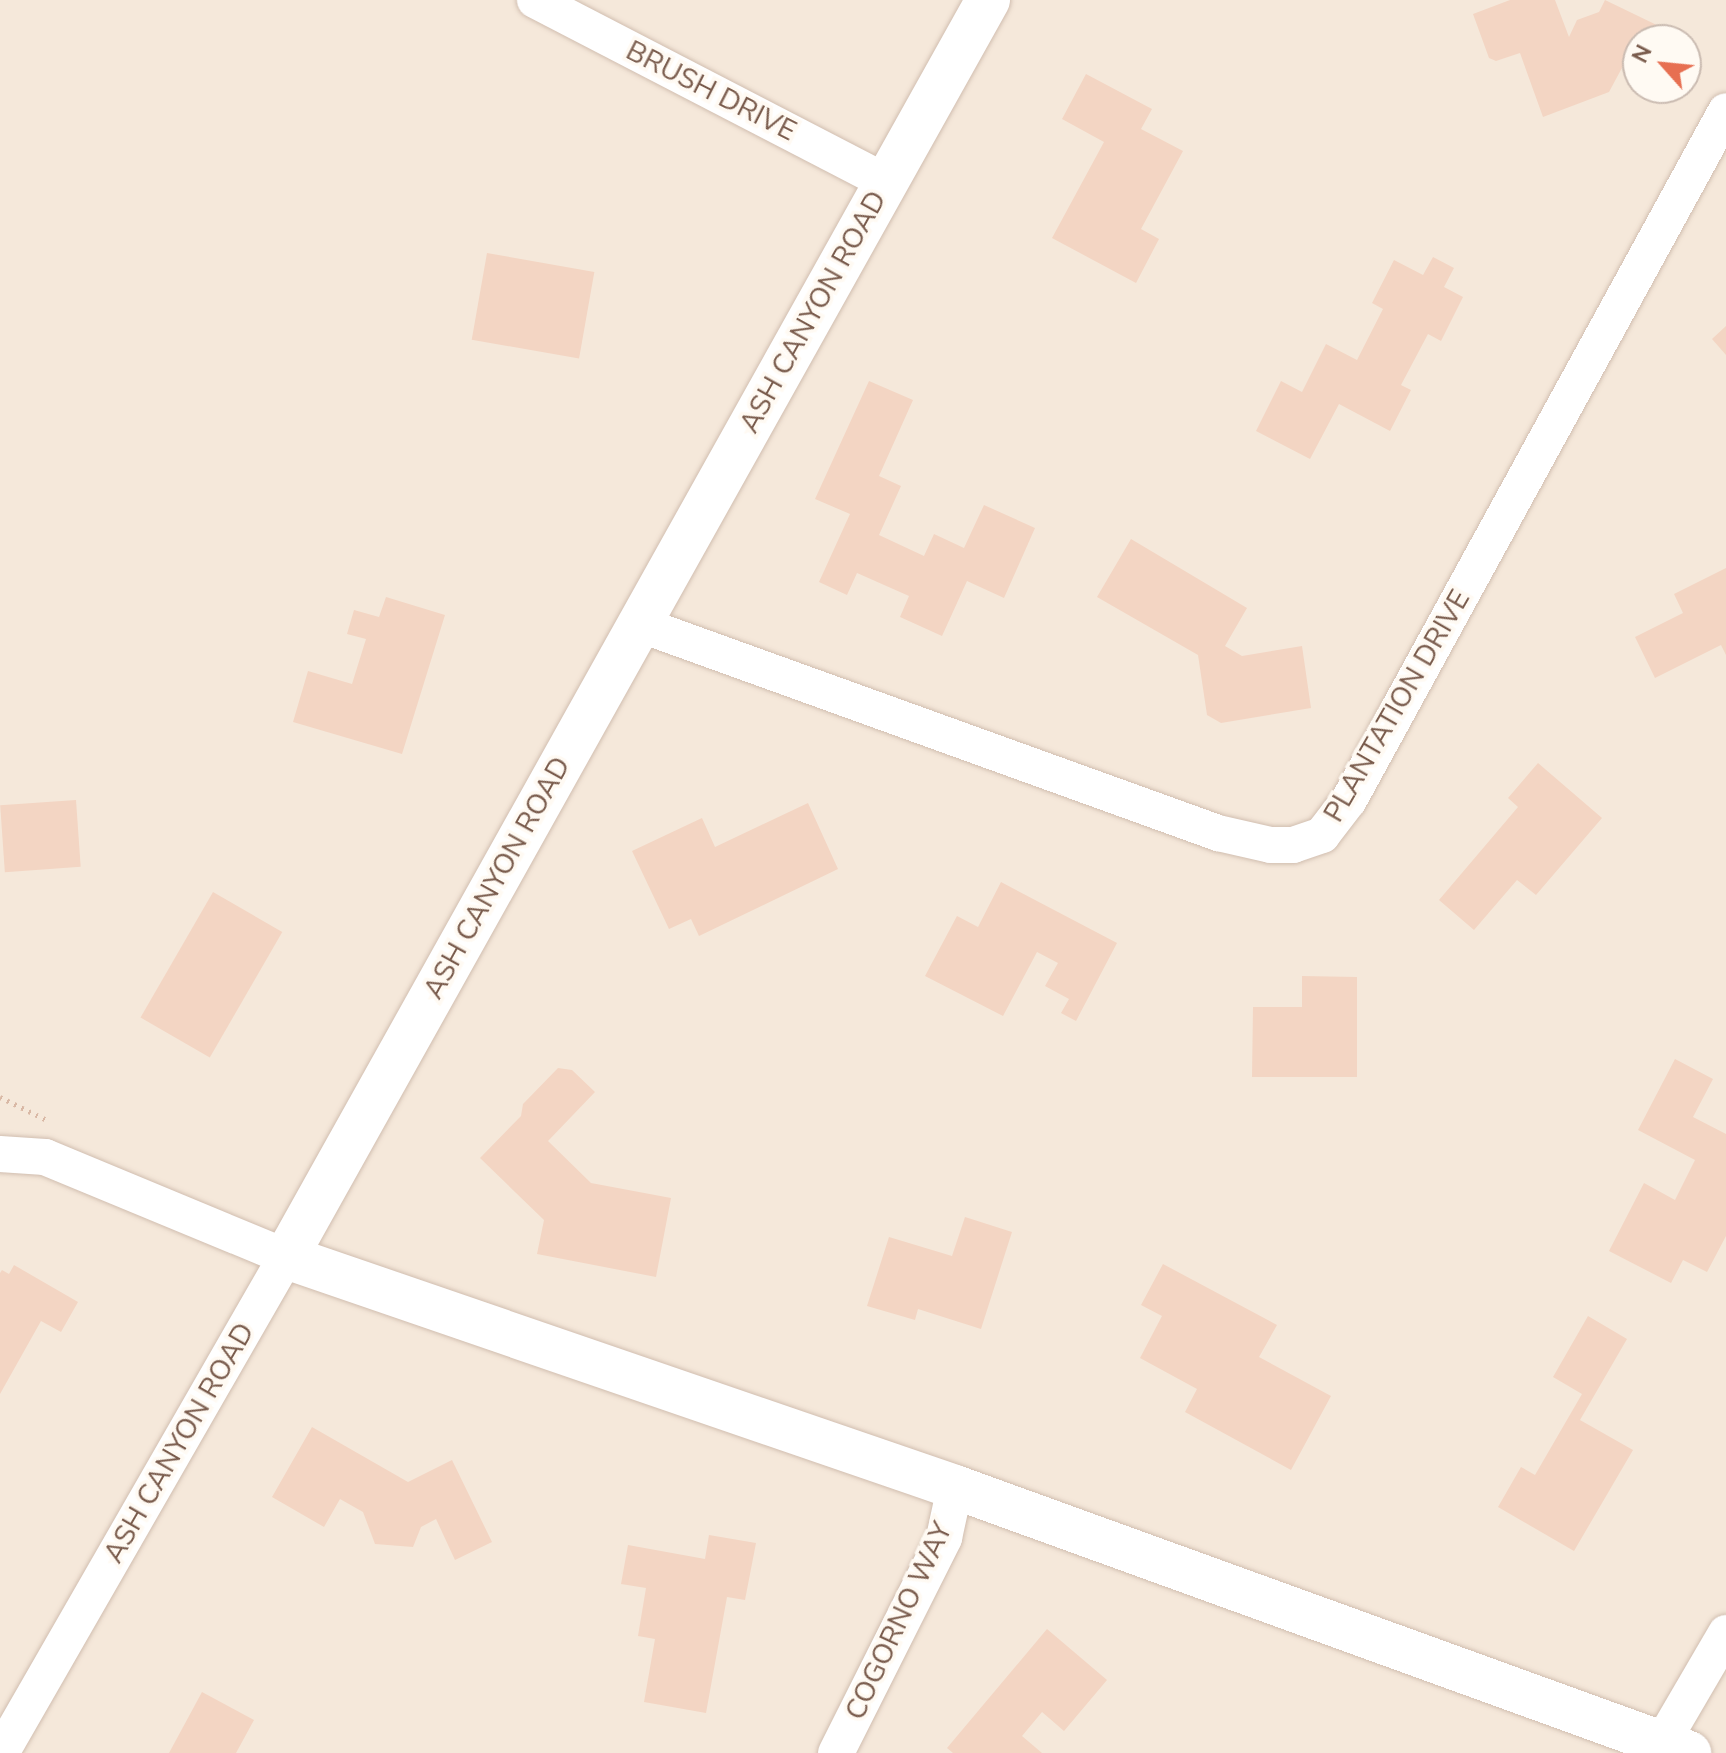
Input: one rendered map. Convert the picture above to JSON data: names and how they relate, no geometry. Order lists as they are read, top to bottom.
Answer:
{
  "streets": {
    "street": [
      "BRUSH DRIVE",
      "ASH CANYON ROAD",
      "PLANTATION DRIVE",
      "COGORNO WAY"
    ]
  },
  "crossings": [
    ["BRUSH DRIVE", "ASH CANYON ROAD"],
    ["ASH CANYON ROAD", "PLANTATION DRIVE"]
  ],
  "north": "top left"
}
